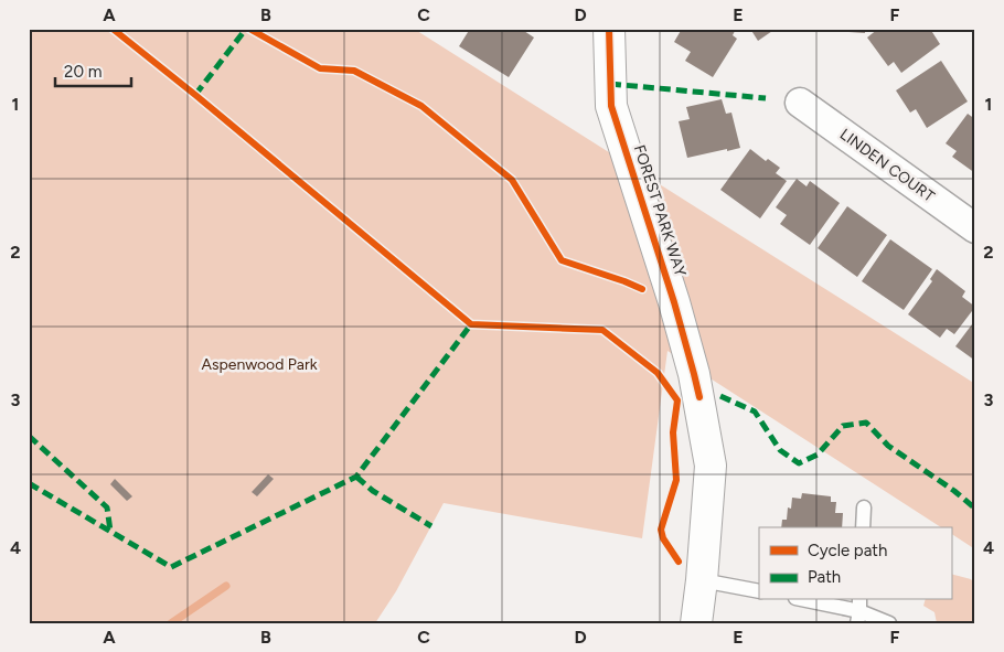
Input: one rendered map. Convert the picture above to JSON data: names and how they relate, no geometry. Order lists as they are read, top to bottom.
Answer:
{
  "streets": {
    "street": ["LINDEN COURT", "FOREST PARK WAY"]
  },
  "parks": ["Aspenwood Park"],
  "legend": ["Cycle path", "Path"],
  "scale_bar": "20 m",
  "grid": {
    "columns": [
      "A",
      "B",
      "C",
      "D",
      "E",
      "F"
    ],
    "rows": [
      "1",
      "2",
      "3",
      "4"
    ]
  }
}
